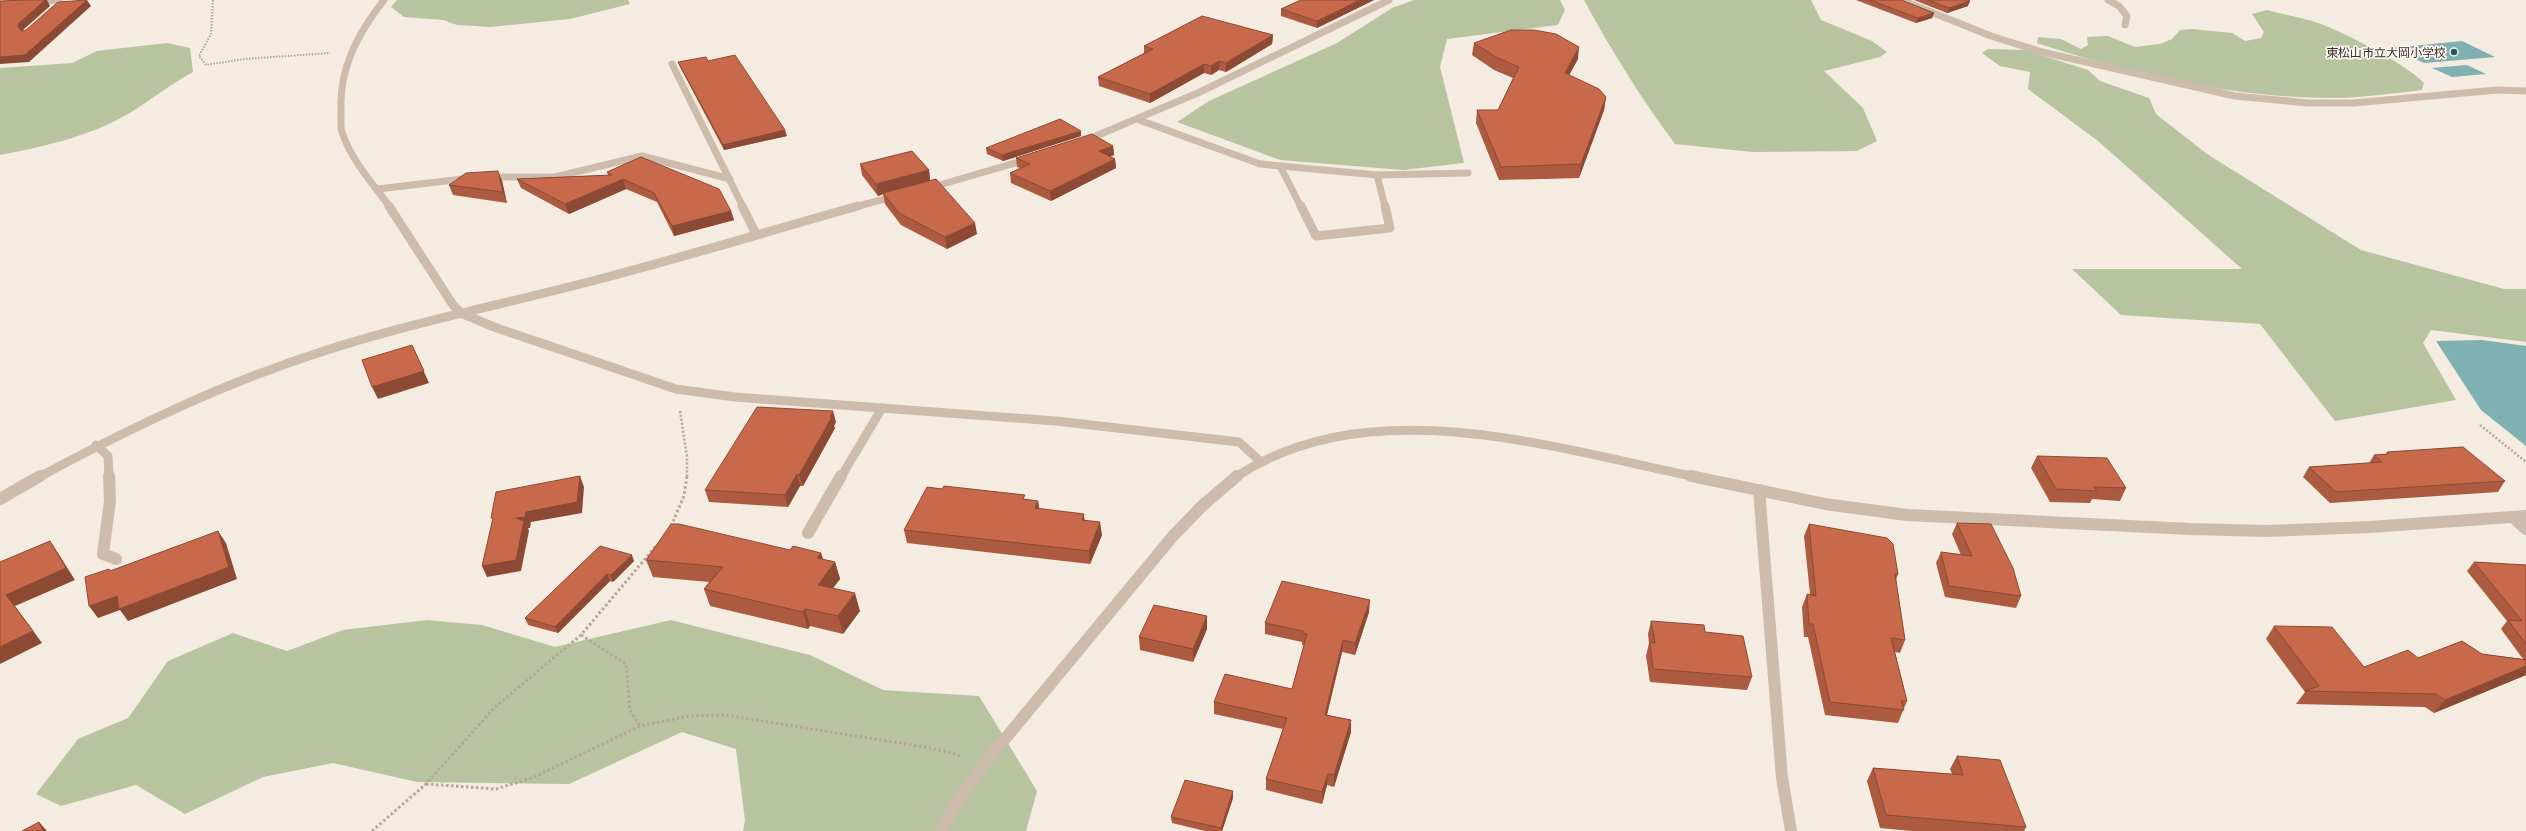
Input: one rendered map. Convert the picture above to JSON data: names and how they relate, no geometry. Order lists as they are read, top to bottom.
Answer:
{
  "places": ["東松山市立大岡小学校"]
}
